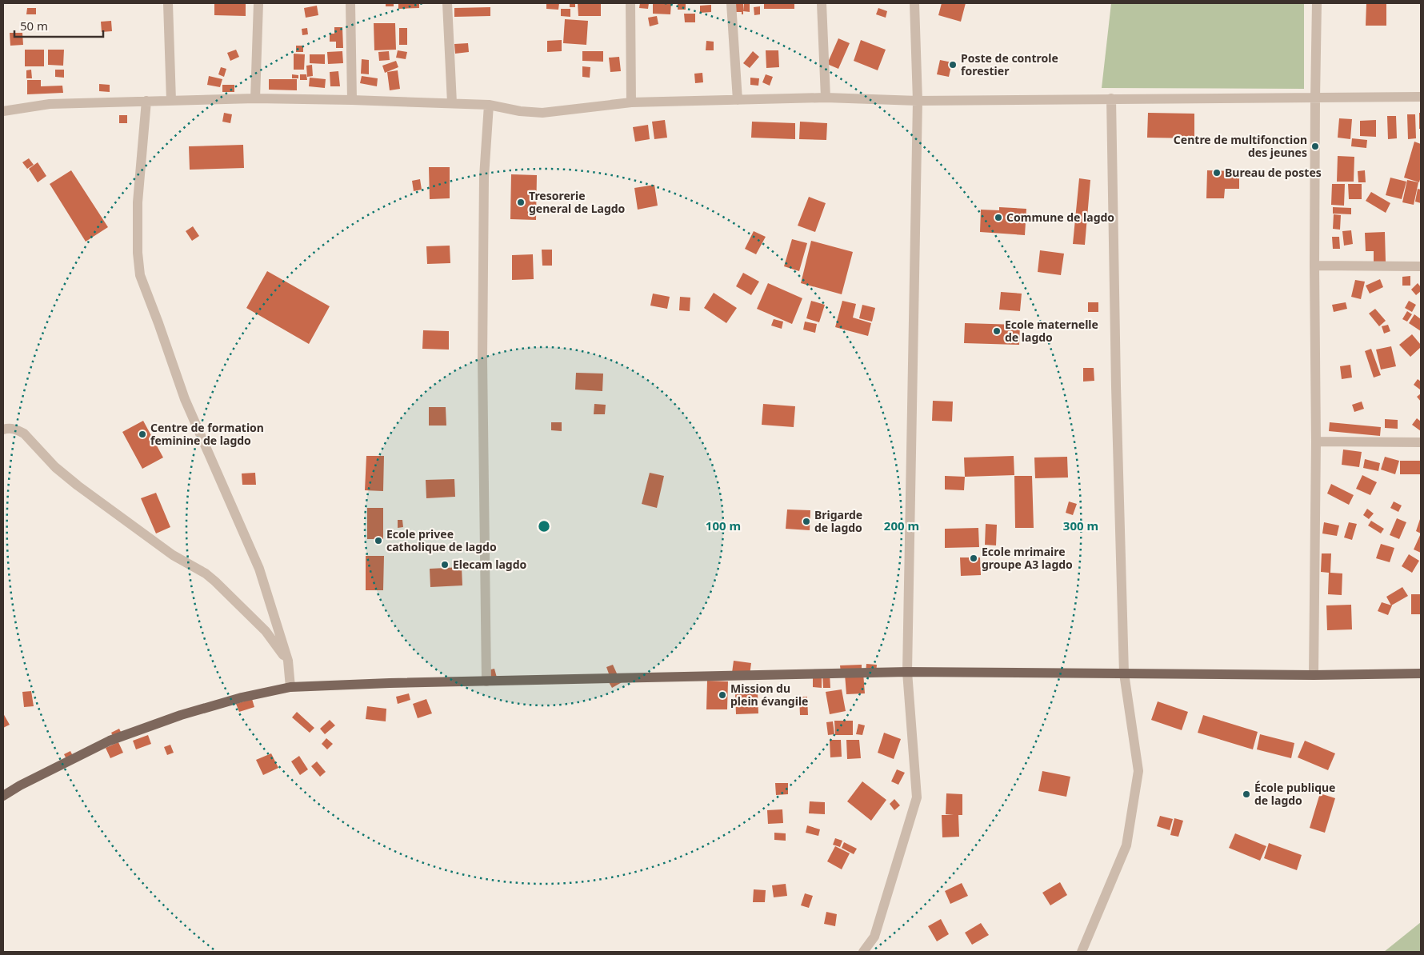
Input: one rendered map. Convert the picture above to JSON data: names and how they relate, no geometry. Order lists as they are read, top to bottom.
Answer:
{
  "places": [
    "Poste de controle forestier",
    "Centre de multifonction des jeunes",
    "Bureau de postes",
    "Tresorerie general de Lagdo",
    "Commune de lagdo",
    "Ecole maternelle de lagdo",
    "Centre de formation feminine de lagdo",
    "Brigarde de lagdo",
    "Ecole privee catholique de lagdo",
    "Ecole mrimaire groupe A3 lagdo",
    "Elecam lagdo",
    "Mission du plein évangile",
    "École publique de lagdo"
  ],
  "scale_bar": "50 m",
  "rings": ["100 m", "200 m", "300 m"]
}
